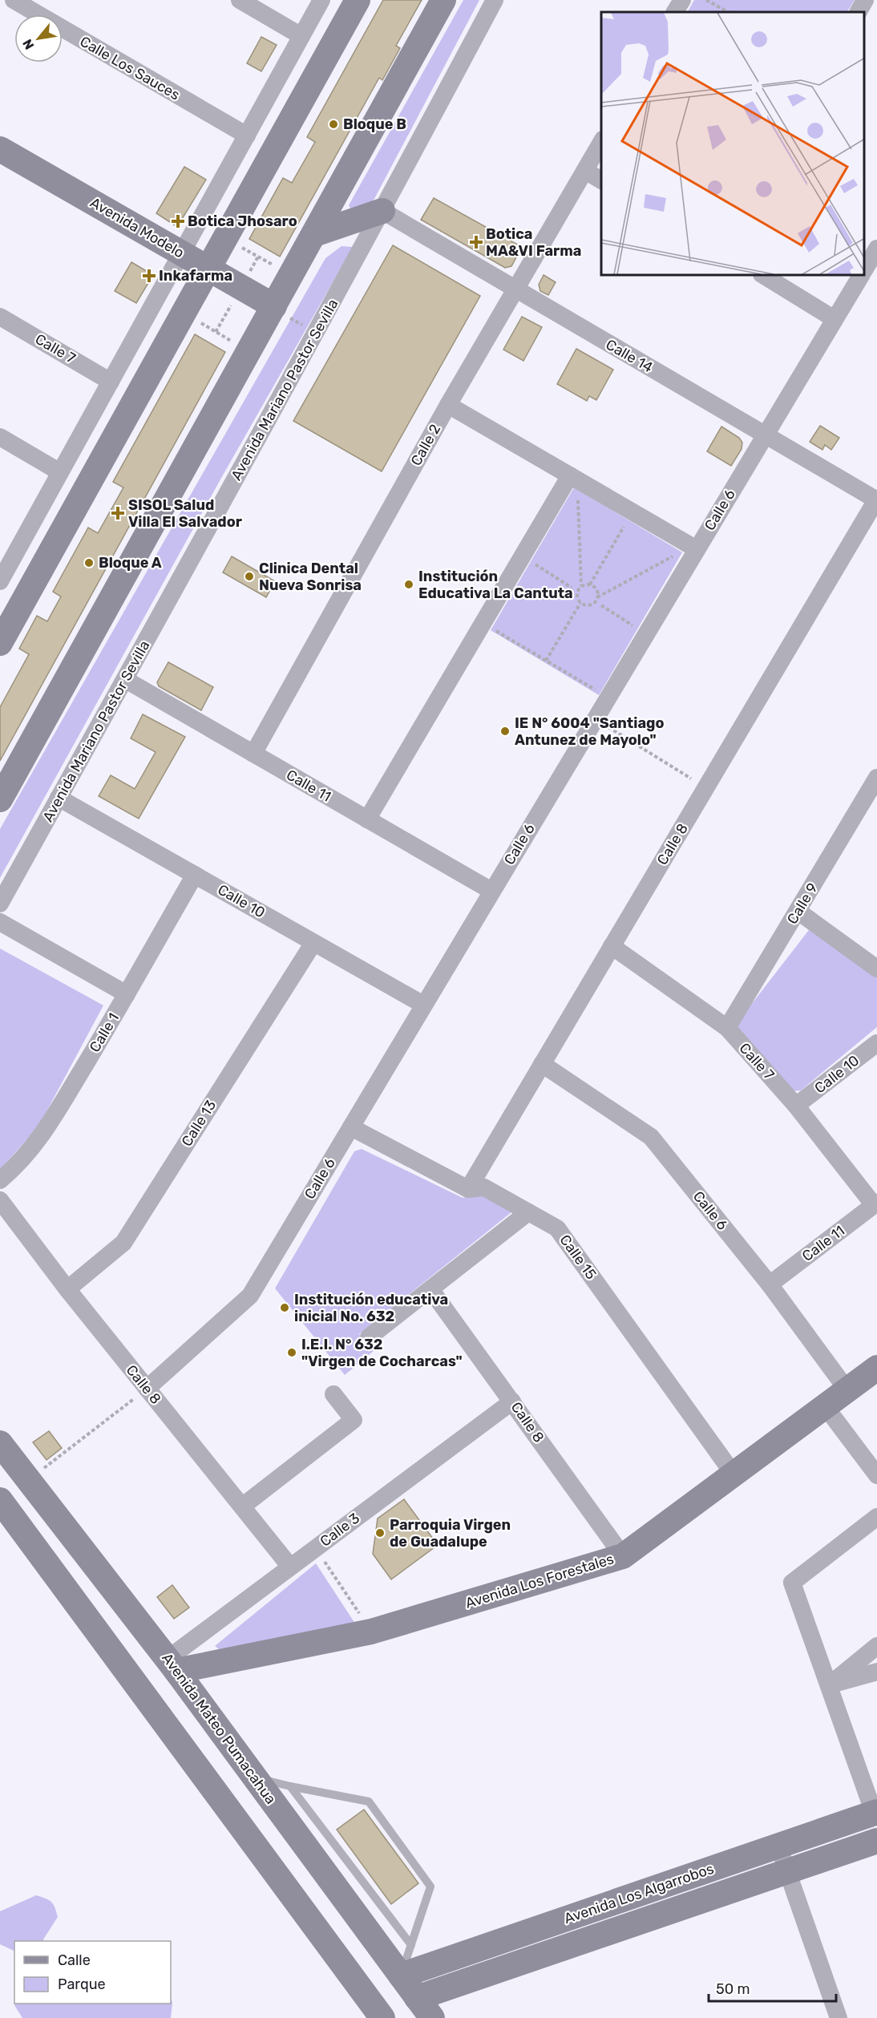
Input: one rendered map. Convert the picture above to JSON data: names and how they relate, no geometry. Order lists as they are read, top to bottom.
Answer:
{
  "streets": {
    "main road": [
      "Avenida Modelo",
      "Avenida Los Forestales",
      "Avenida Mateo Pumacahua",
      "Avenida Los Algarrobos"
    ],
    "street": [
      "Calle Los Sauces",
      "Calle 7",
      "Calle 14",
      "Avenida Mariano Pastor Sevilla",
      "Calle 2",
      "Calle 6",
      "Calle 11",
      "Calle 8",
      "Calle 10",
      "Calle 9",
      "Calle 1",
      "Calle 13",
      "Calle 15",
      "Calle 3"
    ]
  },
  "crossings": [
    ["Calle 7", "Calle 11"],
    ["Calle 7", "Calle 8"],
    ["Calle 7", "Calle 10"],
    ["Calle 7", "Calle 9"],
    ["Calle 14", "Avenida Mariano Pastor Sevilla"],
    ["Calle 14", "Calle 2"],
    ["Calle 14", "Calle 6"],
    ["Calle 14", "Calle 8"],
    ["Avenida Mariano Pastor Sevilla", "Calle 11"],
    ["Avenida Mariano Pastor Sevilla", "Calle 10"],
    ["Calle 2", "Calle 11"],
    ["Calle 6", "Calle 11"],
    ["Calle 6", "Calle 8"],
    ["Calle 6", "Calle 10"],
    ["Calle 6", "Calle 15"],
    ["Calle 6", "Avenida Los Forestales"],
    ["Calle 8", "Calle 13"],
    ["Calle 8", "Calle 15"],
    ["Calle 8", "Calle 3"],
    ["Calle 8", "Avenida Los Forestales"],
    ["Calle 10", "Calle 1"],
    ["Calle 10", "Calle 13"],
    ["Calle 15", "Avenida Los Forestales"],
    ["Calle 3", "Avenida Los Forestales"],
    ["Calle 3", "Avenida Mateo Pumacahua"],
    ["Avenida Los Forestales", "Avenida Mateo Pumacahua"],
    ["Avenida Mateo Pumacahua", "Avenida Los Algarrobos"]
  ],
  "places": {
    "other": [
      "Bloque B",
      "Bloque A",
      "Clinica Dental Nueva Sonrisa",
      "Institución Educativa La Cantuta",
      "IE N° 6004 \"Santiago Antunez de Mayolo\"",
      "Institución educativa inicial No. 632",
      "I.E.I. N° 632 \"Virgen de Cocharcas\"",
      "Parroquia Virgen de Guadalupe"
    ],
    "health": [
      "Botica Jhosaro",
      "Botica MA&VI Farma",
      "Inkafarma",
      "SISOL Salud Villa El Salvador"
    ]
  },
  "legend": ["Calle", "Parque"],
  "scale_bar": "50 m",
  "north": "bottom left"
}
